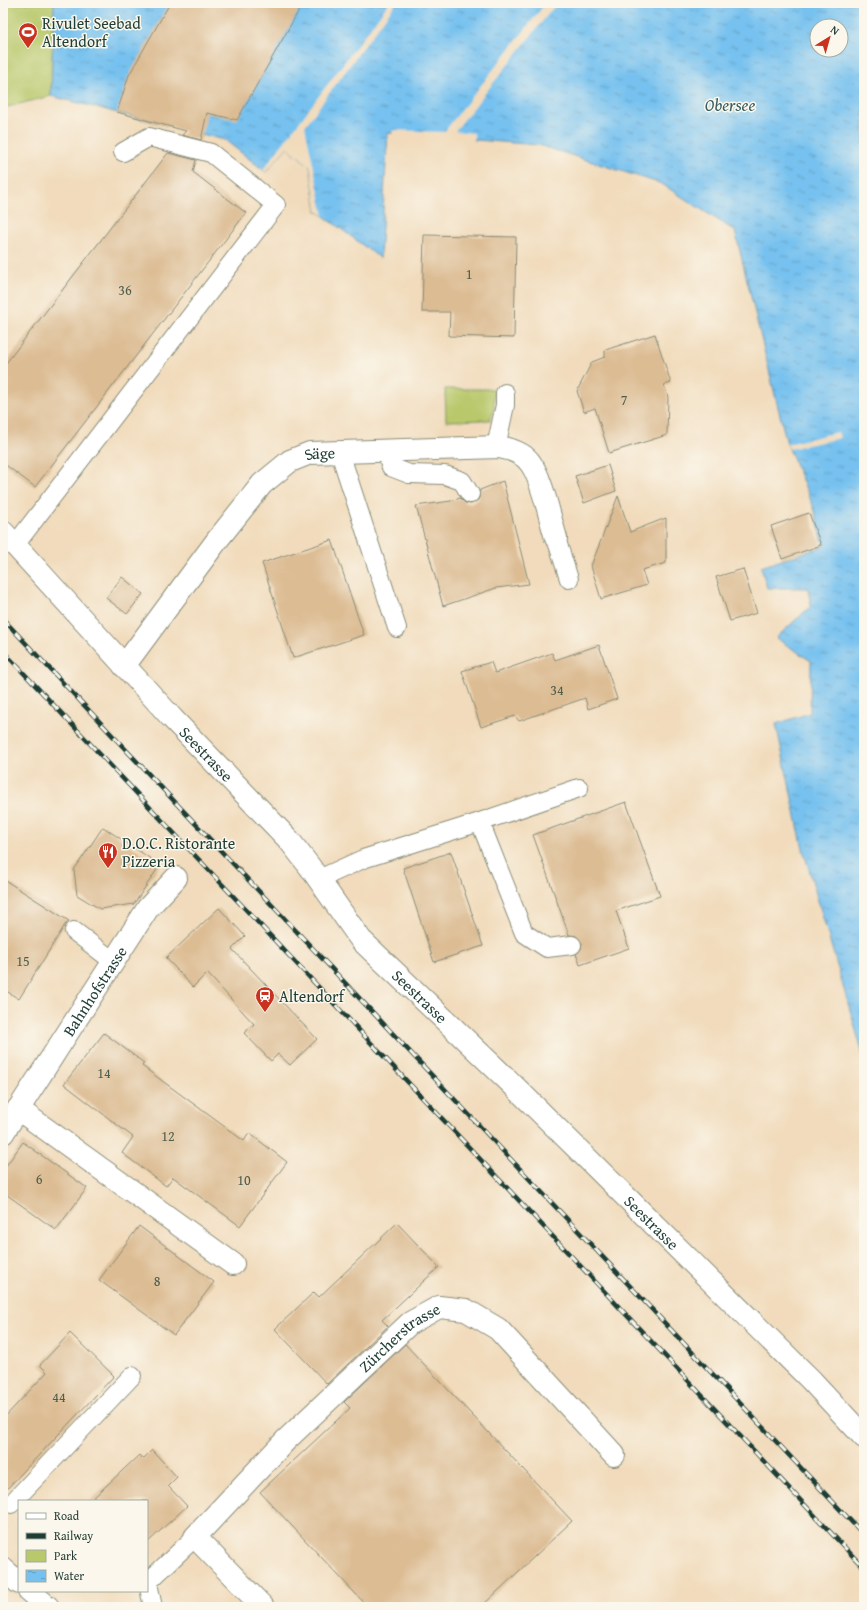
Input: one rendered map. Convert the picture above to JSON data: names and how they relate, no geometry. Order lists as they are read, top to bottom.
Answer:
{
  "streets": {
    "street": [
      "Säge",
      "Seestrasse",
      "Bahnhofstrasse",
      "Zürcherstrasse"
    ]
  },
  "crossings": [
    ["Säge", "Seestrasse"]
  ],
  "water": ["Obersee"],
  "places": {
    "sports": ["Rivulet Seebad Altendorf"],
    "restaurant": ["D.O.C. Ristorante Pizzeria"],
    "station": ["Altendorf"]
  },
  "house_numbers": [
    "1",
    "36",
    "7",
    "34",
    "15",
    "14",
    "12",
    "6",
    "10",
    "8",
    "44"
  ],
  "legend": [
    "Road",
    "Railway",
    "Park",
    "Water"
  ],
  "north": "top right"
}
